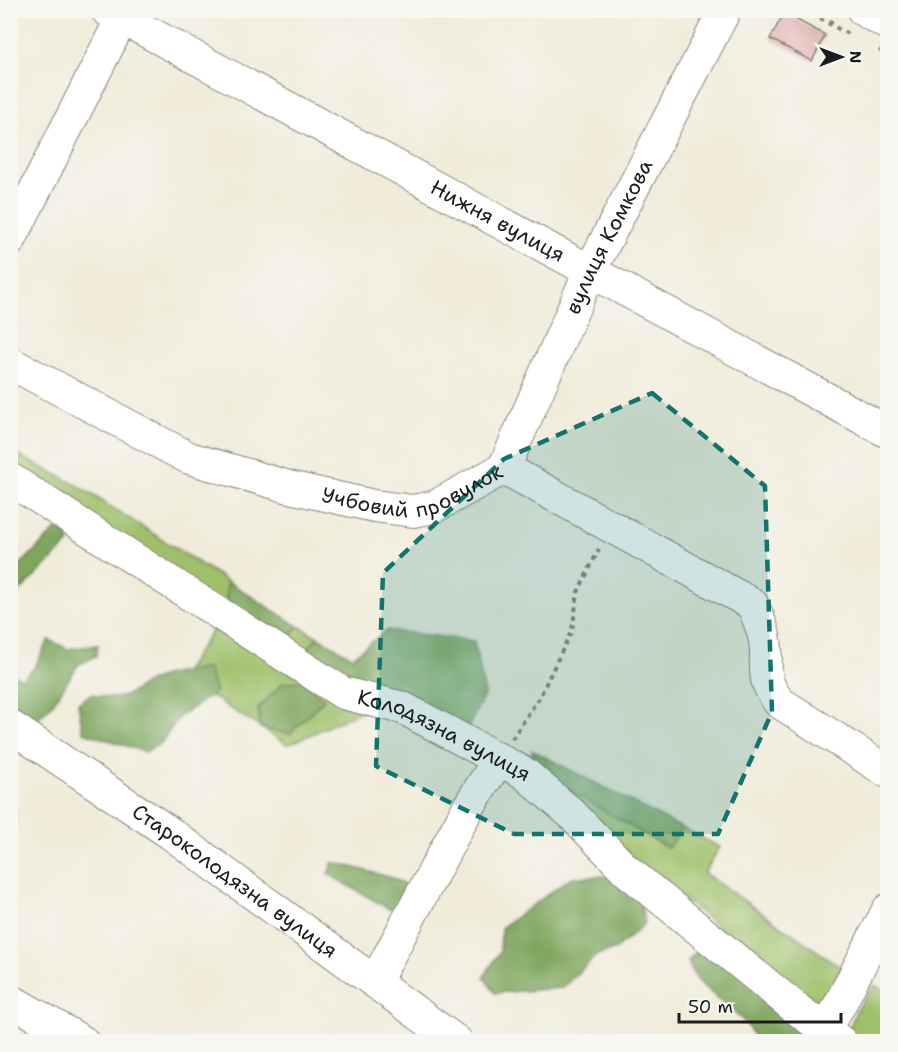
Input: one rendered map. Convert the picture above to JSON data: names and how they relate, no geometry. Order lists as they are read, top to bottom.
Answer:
{
  "streets": {
    "street": [
      "Нижня вулиця",
      "вулиця Комкова",
      "Учбовий провулок",
      "Колодязна вулиця",
      "Староколодязна вулиця"
    ]
  },
  "crossings": [
    ["Нижня вулиця", "вулиця Комкова"],
    ["вулиця Комкова", "Учбовий провулок"]
  ],
  "scale_bar": "50 m",
  "north": "right"
}
